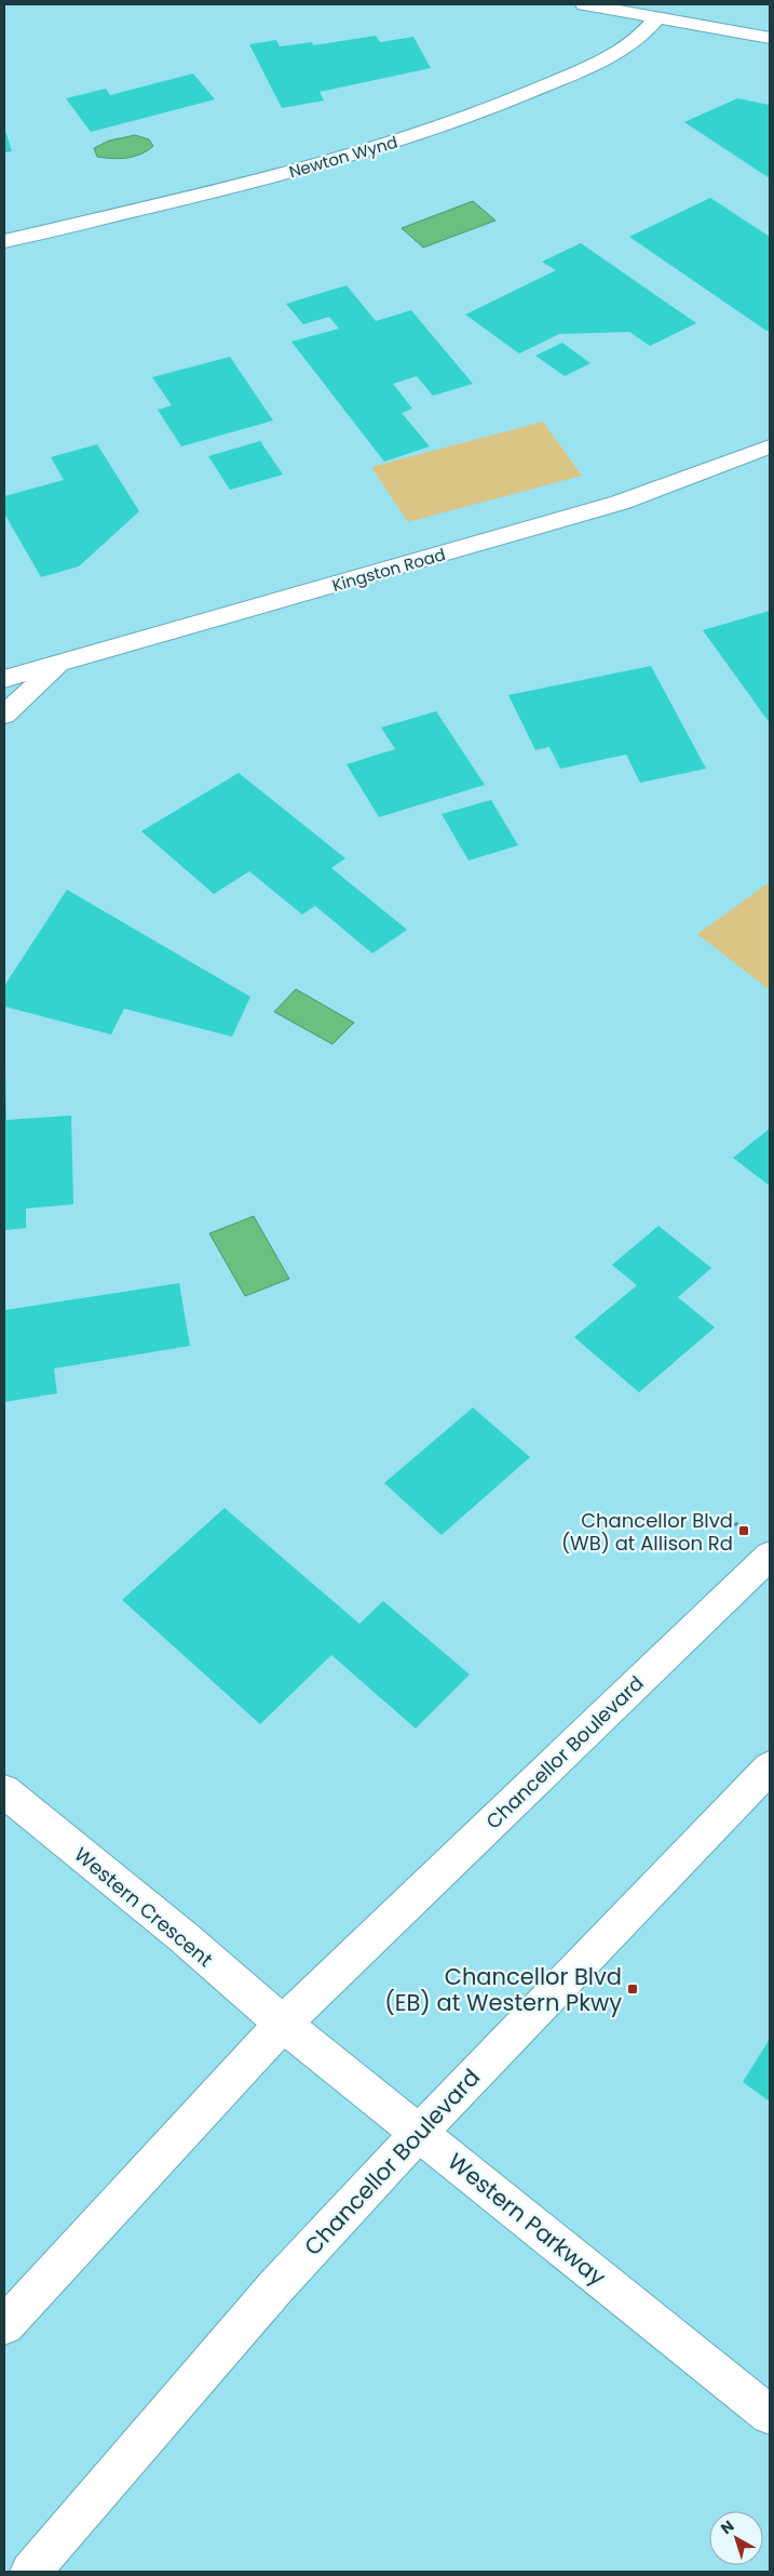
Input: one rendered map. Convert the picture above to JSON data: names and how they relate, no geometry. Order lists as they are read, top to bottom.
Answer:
{
  "streets": {
    "street": [
      "Newton Wynd",
      "Kingston Road",
      "Chancellor Boulevard",
      "Western Crescent",
      "Western Parkway"
    ]
  },
  "crossings": [
    ["Chancellor Boulevard", "Western Crescent"],
    ["Chancellor Boulevard", "Western Parkway"],
    ["Western Crescent", "Western Parkway"]
  ],
  "places": {
    "transit": ["Chancellor Blvd (WB) at Allison Rd", "Chancellor Blvd (EB) at Western Pkwy"]
  },
  "north": "top left"
}
